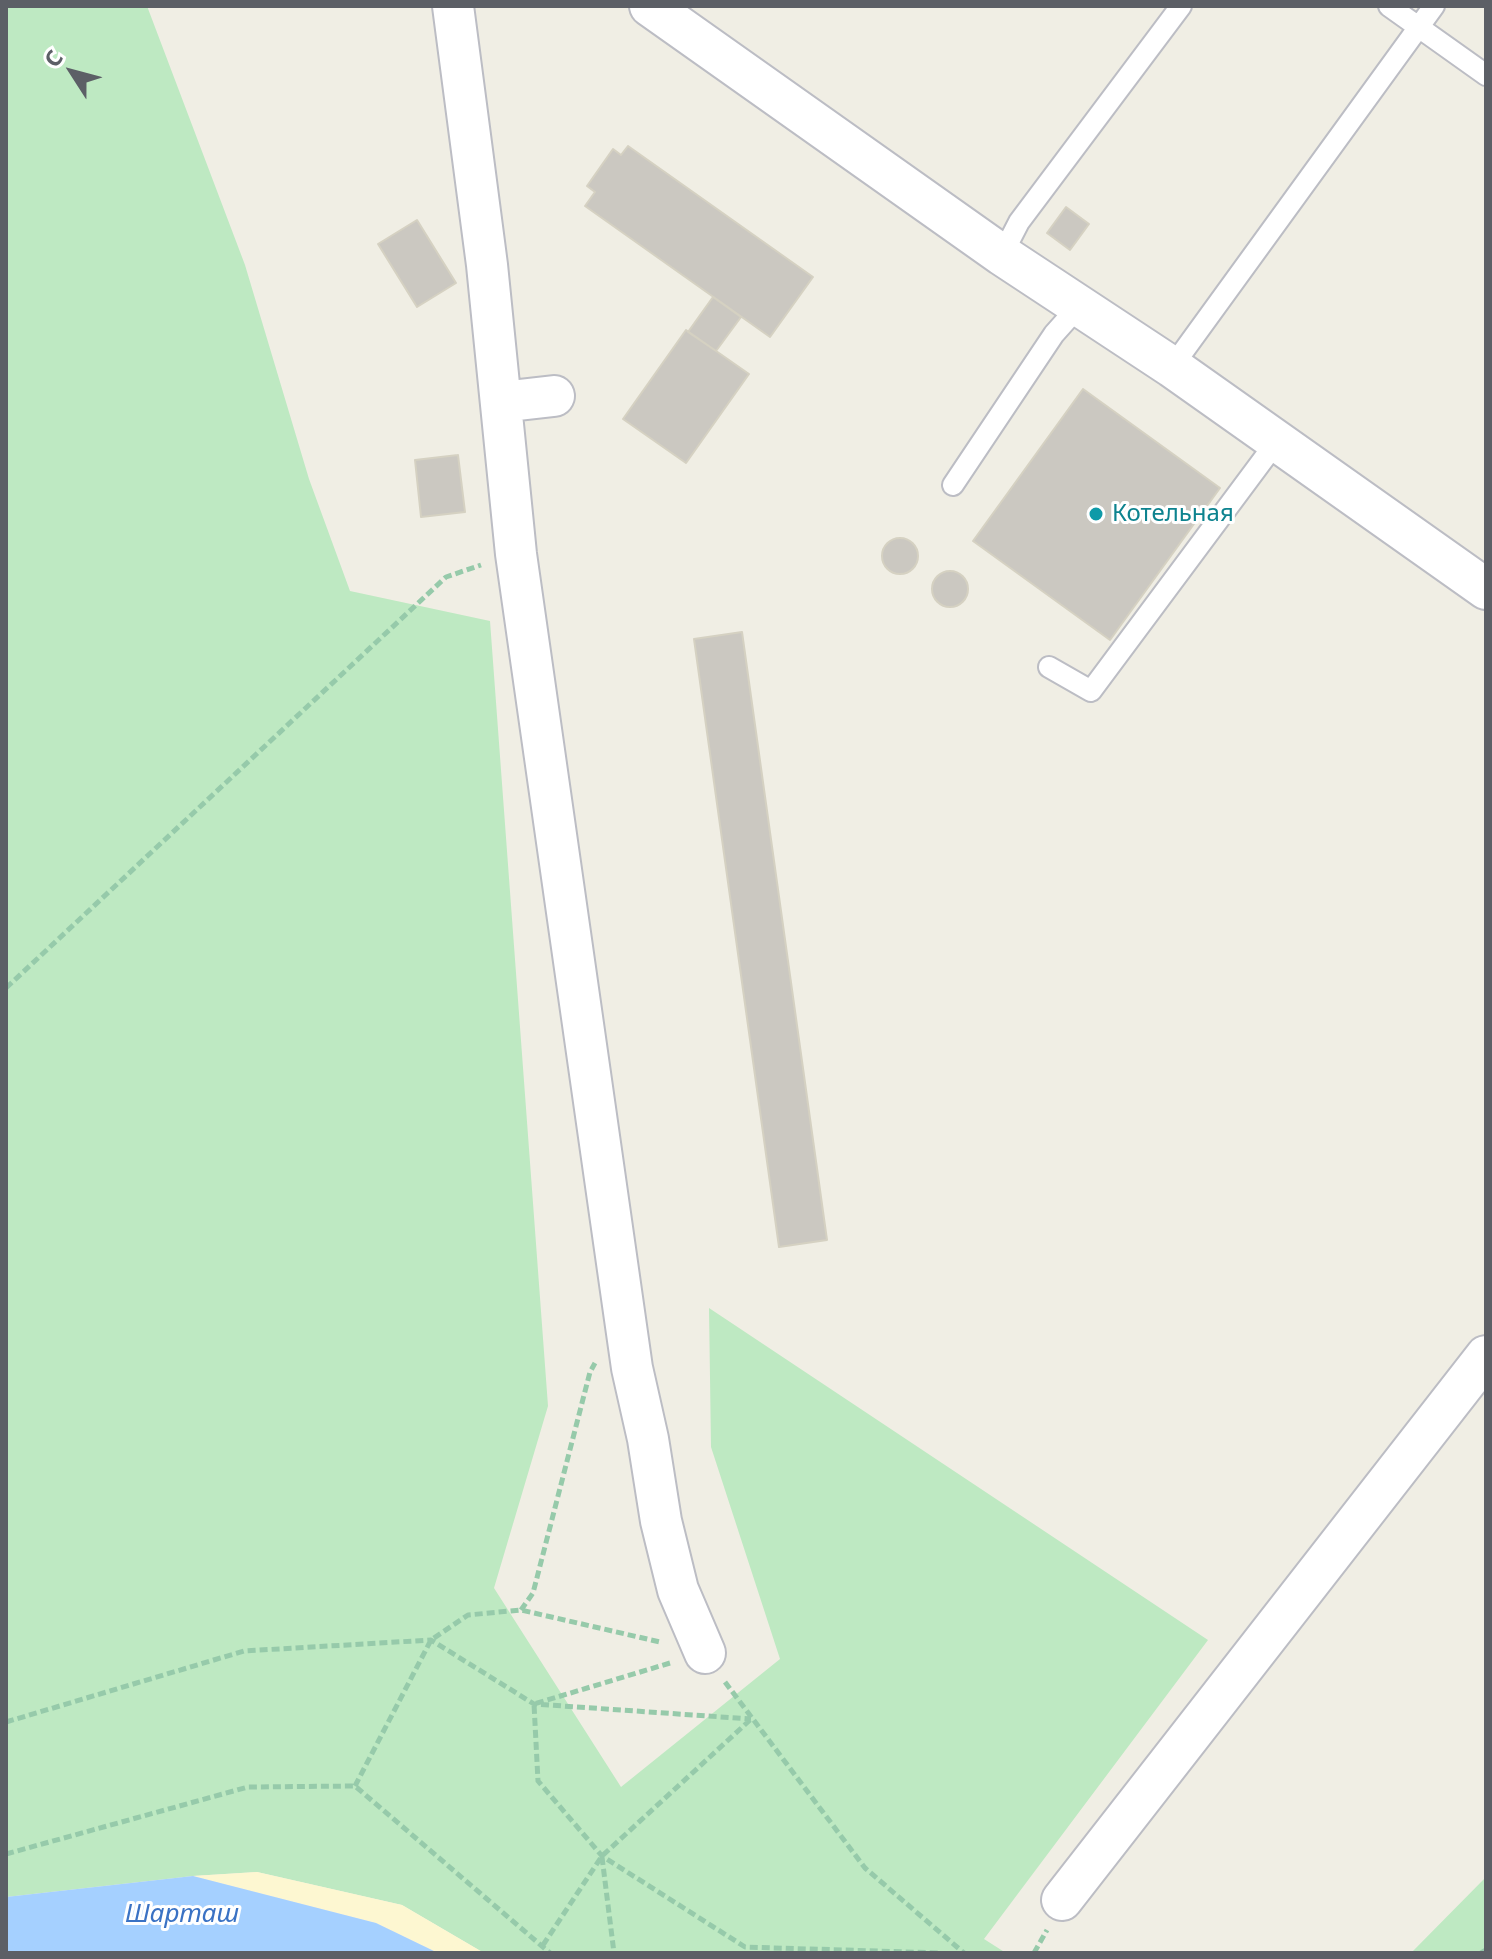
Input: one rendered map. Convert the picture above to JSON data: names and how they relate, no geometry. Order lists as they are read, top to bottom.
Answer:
{
  "water": ["Шарташ"],
  "places": ["Котельная"],
  "north": "top left"
}
